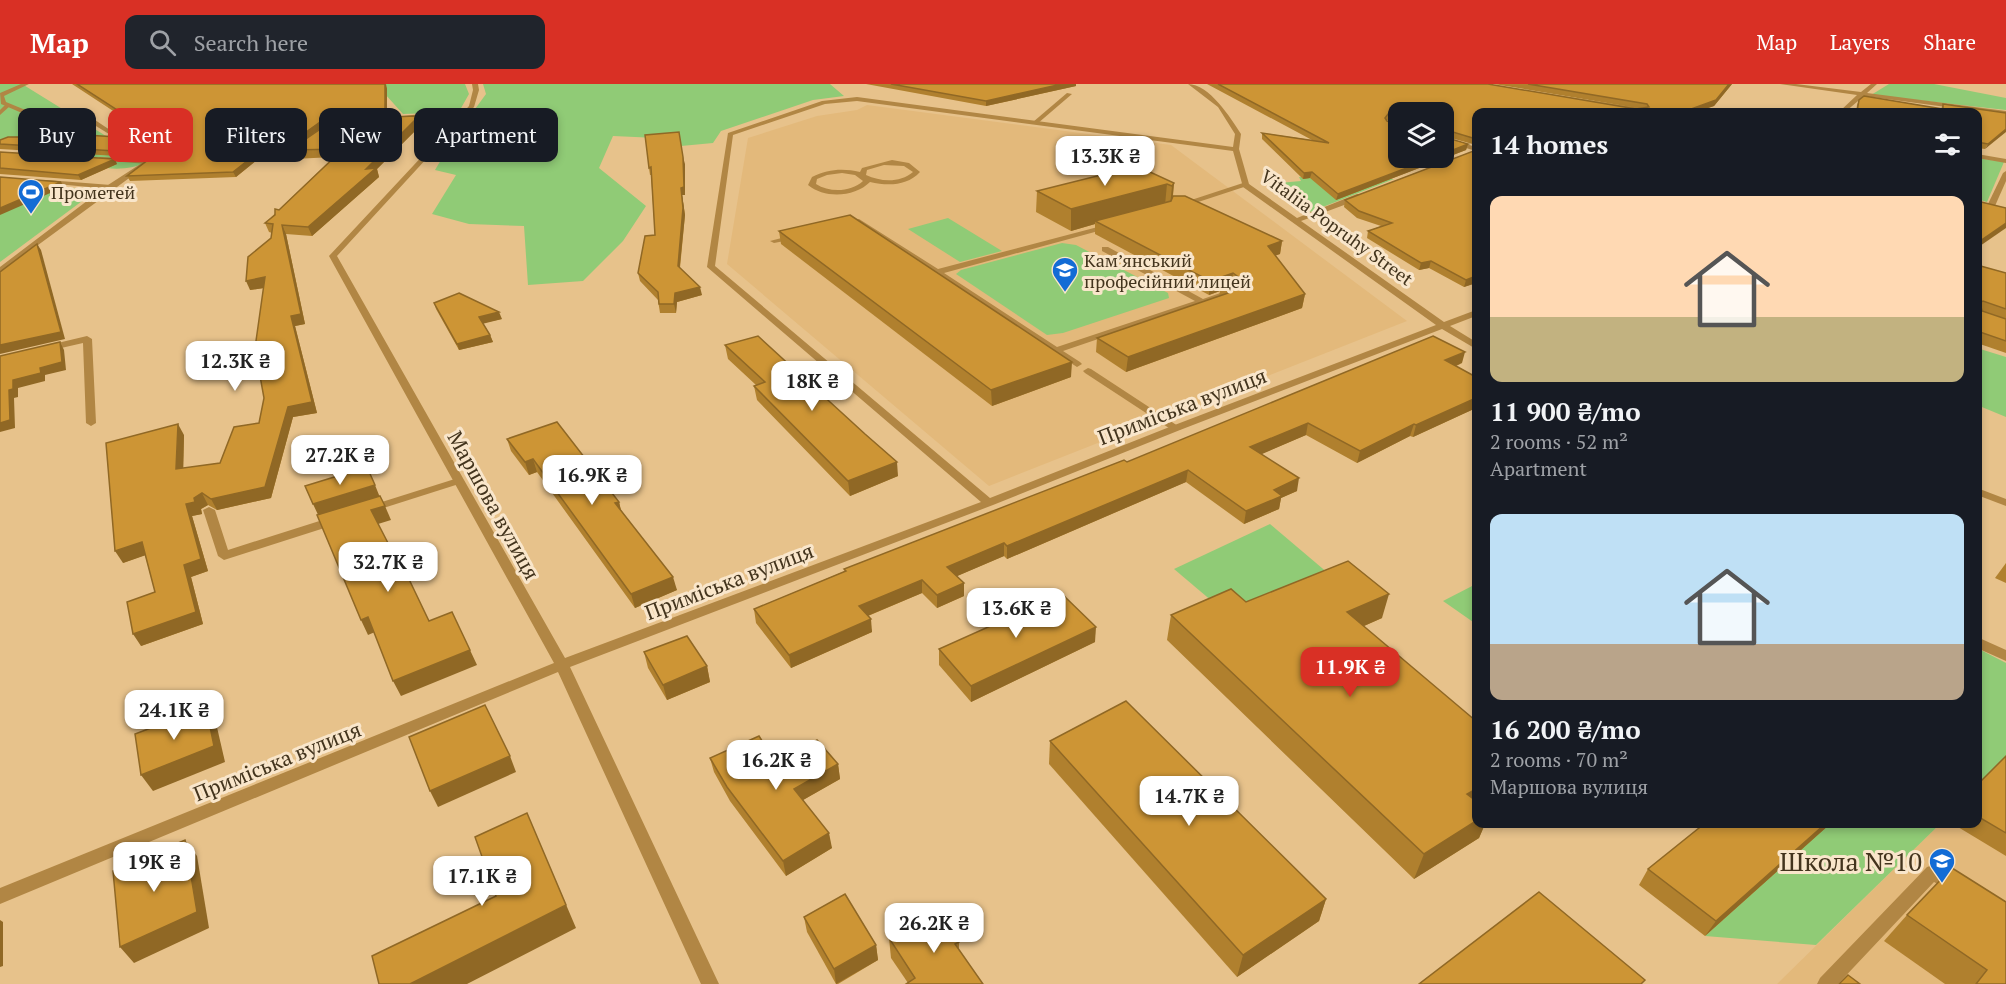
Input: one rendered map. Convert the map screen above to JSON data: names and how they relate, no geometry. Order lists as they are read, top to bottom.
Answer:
{
  "streets": {
    "street": ["Vitaliia Popruhy Street", "Приміська вулиця", "Маршова вулиця"]
  },
  "crossings": [
    ["Vitaliia Popruhy Street", "Приміська вулиця"],
    ["Приміська вулиця", "Маршова вулиця"]
  ],
  "places": {
    "sports": ["Прометей"],
    "school or university": ["Кам’янський професійний лицей", "Школа №10"]
  },
  "page": {
    "header": "Map",
    "search": "Search here",
    "nav": ["Map", "Layers", "Share"],
    "chip": [
      "Buy",
      "Rent",
      "Filters",
      "New",
      "Apartment"
    ],
    "heading": "14 homes",
    "price": [
      "13.3K ₴",
      "12.3K ₴",
      "18K ₴",
      "27.2K ₴",
      "16.9K ₴",
      "32.7K ₴",
      "13.6K ₴",
      "11.9K ₴",
      "24.1K ₴",
      "16.2K ₴",
      "14.7K ₴",
      "19K ₴",
      "17.1K ₴",
      "26.2K ₴"
    ],
    "list": [
      {
        "name": "11 900 ₴/mo",
        "note": "2 rooms · 52 m² · Apartment"
      },
      {
        "name": "16 200 ₴/mo",
        "note": "2 rooms · 70 m² · Маршова вулиця"
      }
    ]
  }
}
